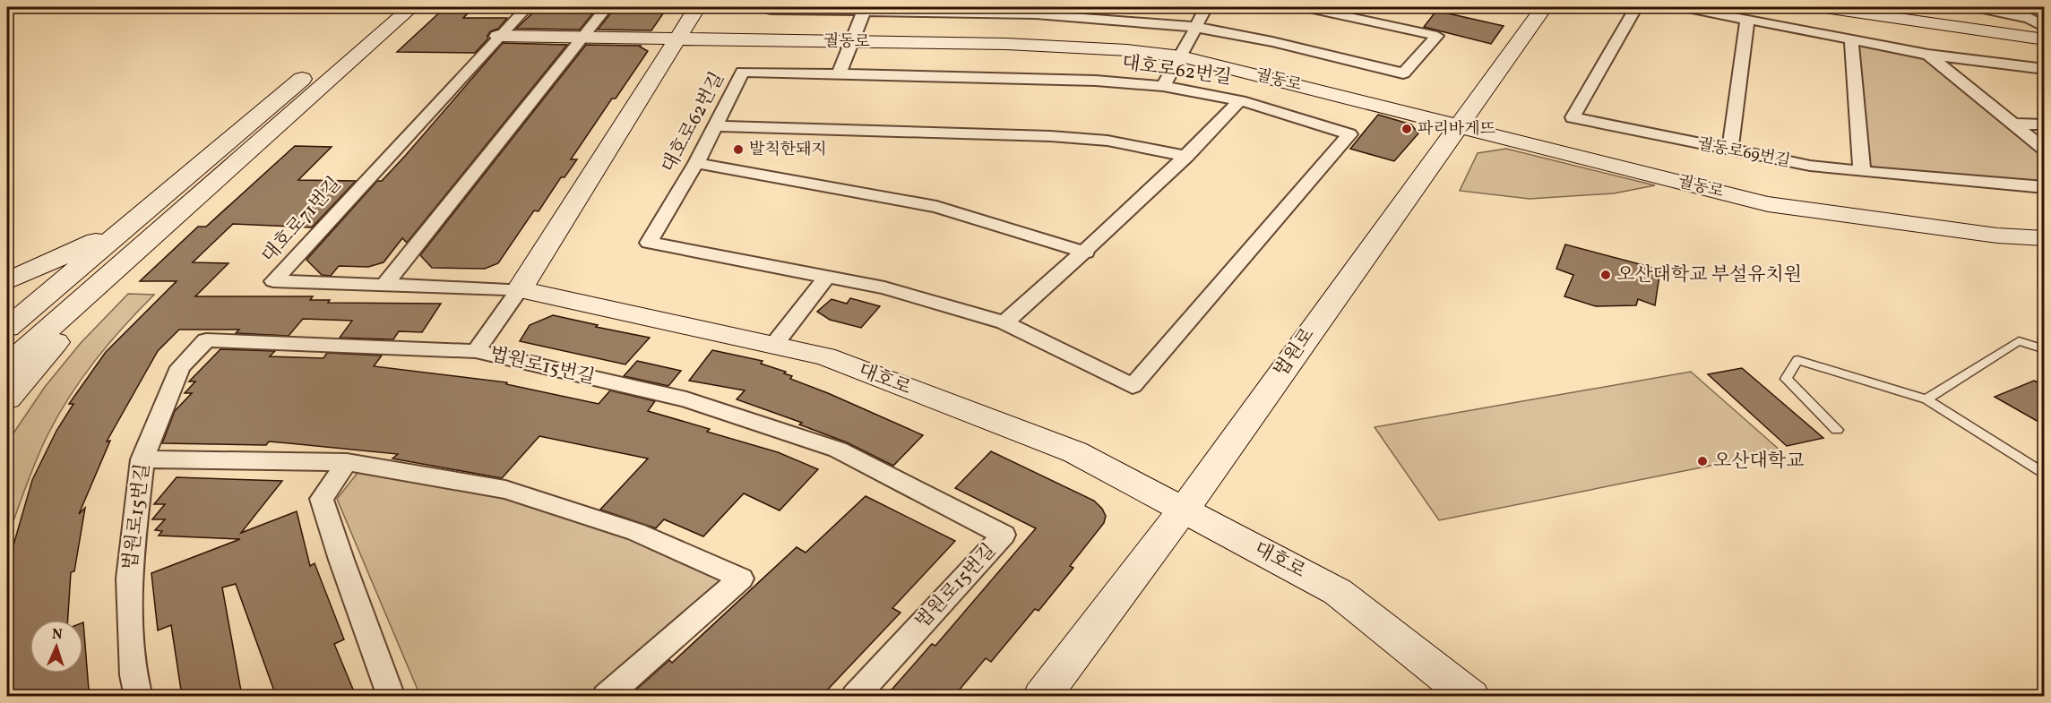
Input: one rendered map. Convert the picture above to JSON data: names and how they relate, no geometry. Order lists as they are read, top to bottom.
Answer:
{
  "streets": {
    "street": [
      "궐동로",
      "대호로62번길",
      "궐동로69번길",
      "대호로71번길",
      "법원로",
      "법원로15번길",
      "대호로"
    ]
  },
  "crossings": [
    ["궐동로", "대호로71번길"],
    ["궐동로", "법원로"],
    ["대호로71번길", "대호로"],
    ["법원로", "대호로"]
  ],
  "places": [
    "파리바게뜨",
    "발칙한돼지",
    "오산대학교 부설유치원",
    "오산대학교"
  ],
  "north": "top"
}
